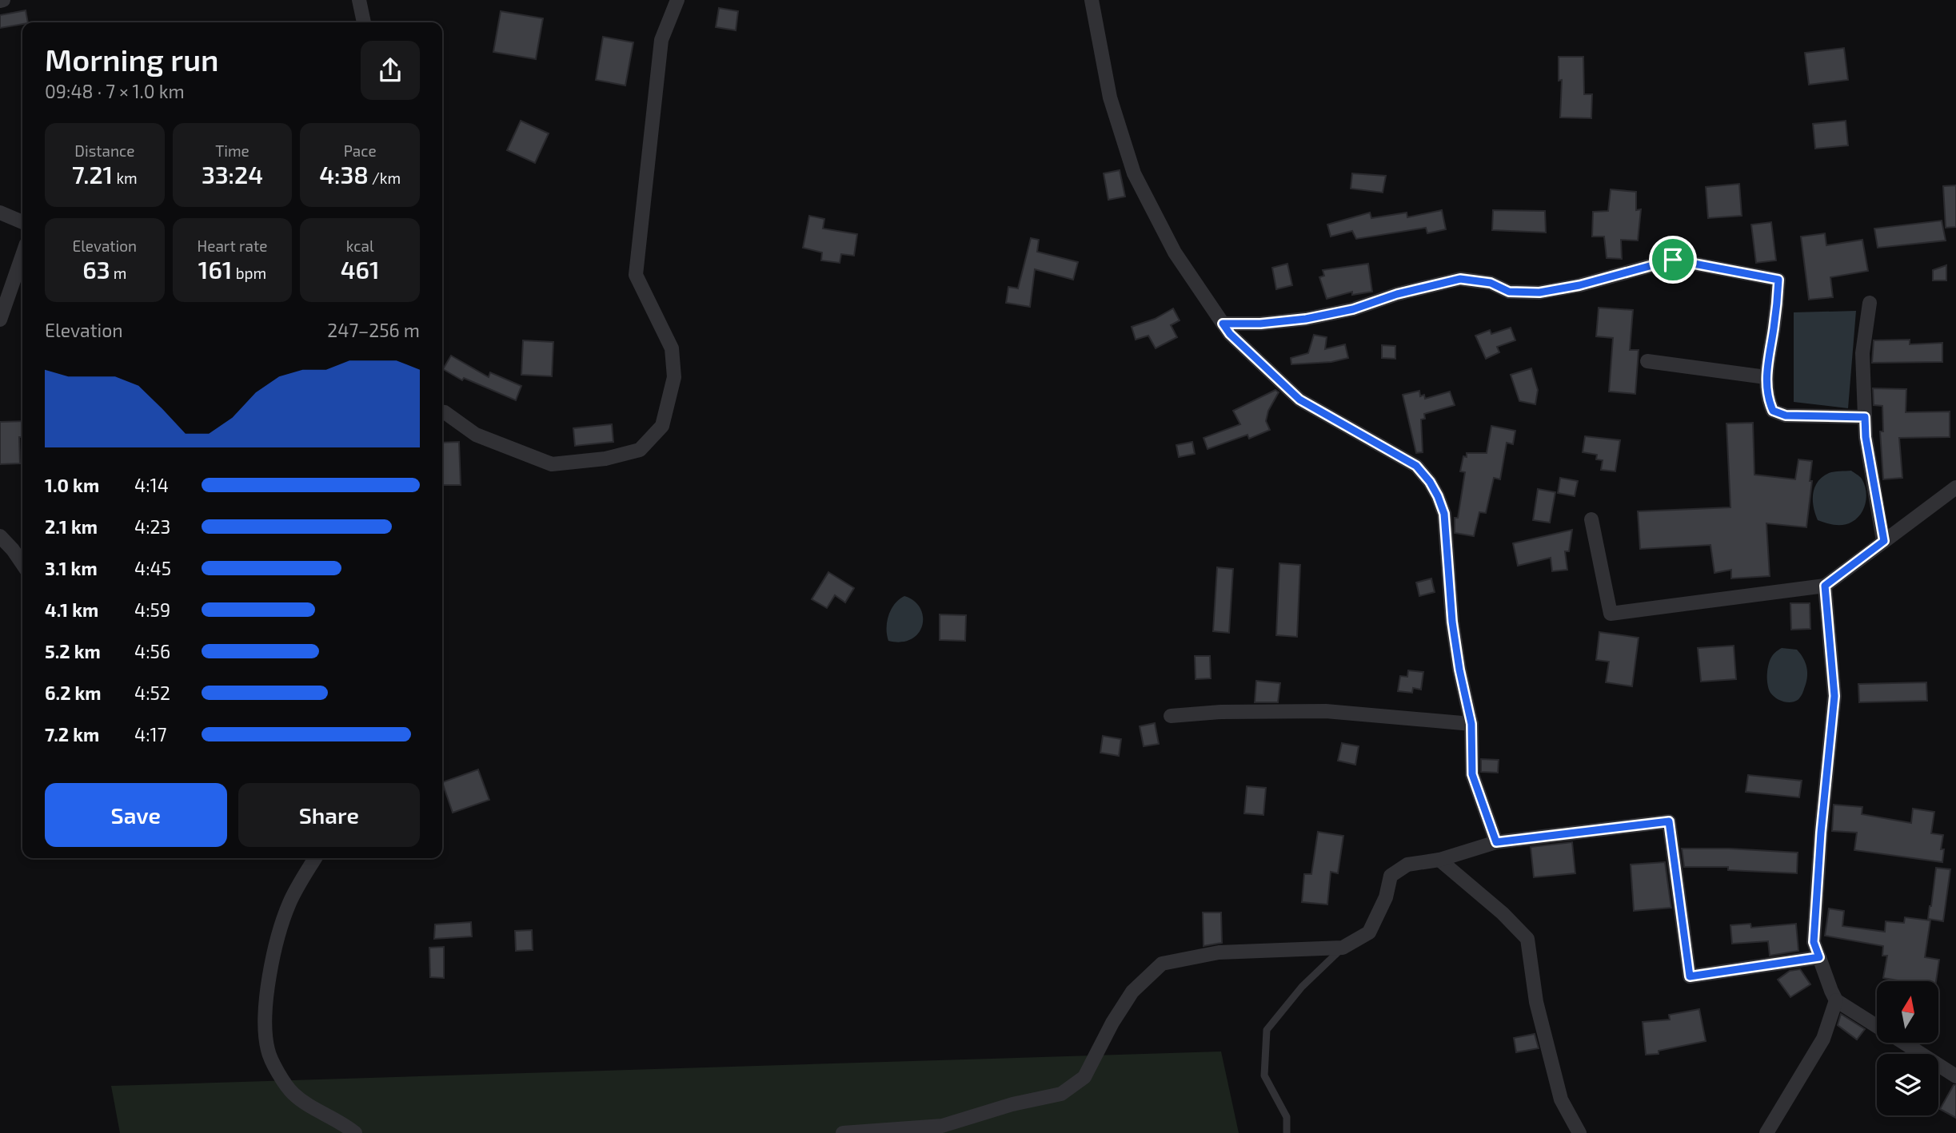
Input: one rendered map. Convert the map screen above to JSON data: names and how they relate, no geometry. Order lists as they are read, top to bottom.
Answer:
{
  "north": "top",
  "page": {
    "heading": ["Morning run", "09:48 · 7 × 1.0 km"],
    "stats": [
      ["Distance", "7.21 km"],
      ["Time", "33:24"],
      ["Pace", "4:38 /km"],
      ["Elevation", "63 m"],
      ["Heart rate", "161 bpm"],
      ["kcal", "461"]
    ],
    "chart": ["Elevation", "247–256 m"],
    "list": [
      {
        "name": "1.0 km",
        "note": "4:14"
      },
      {
        "name": "2.1 km",
        "note": "4:23"
      },
      {
        "name": "3.1 km",
        "note": "4:45"
      },
      {
        "name": "4.1 km",
        "note": "4:59"
      },
      {
        "name": "5.2 km",
        "note": "4:56"
      },
      {
        "name": "6.2 km",
        "note": "4:52"
      },
      {
        "name": "7.2 km",
        "note": "4:17"
      }
    ],
    "buttons": ["Save", "Share"]
  }
}
